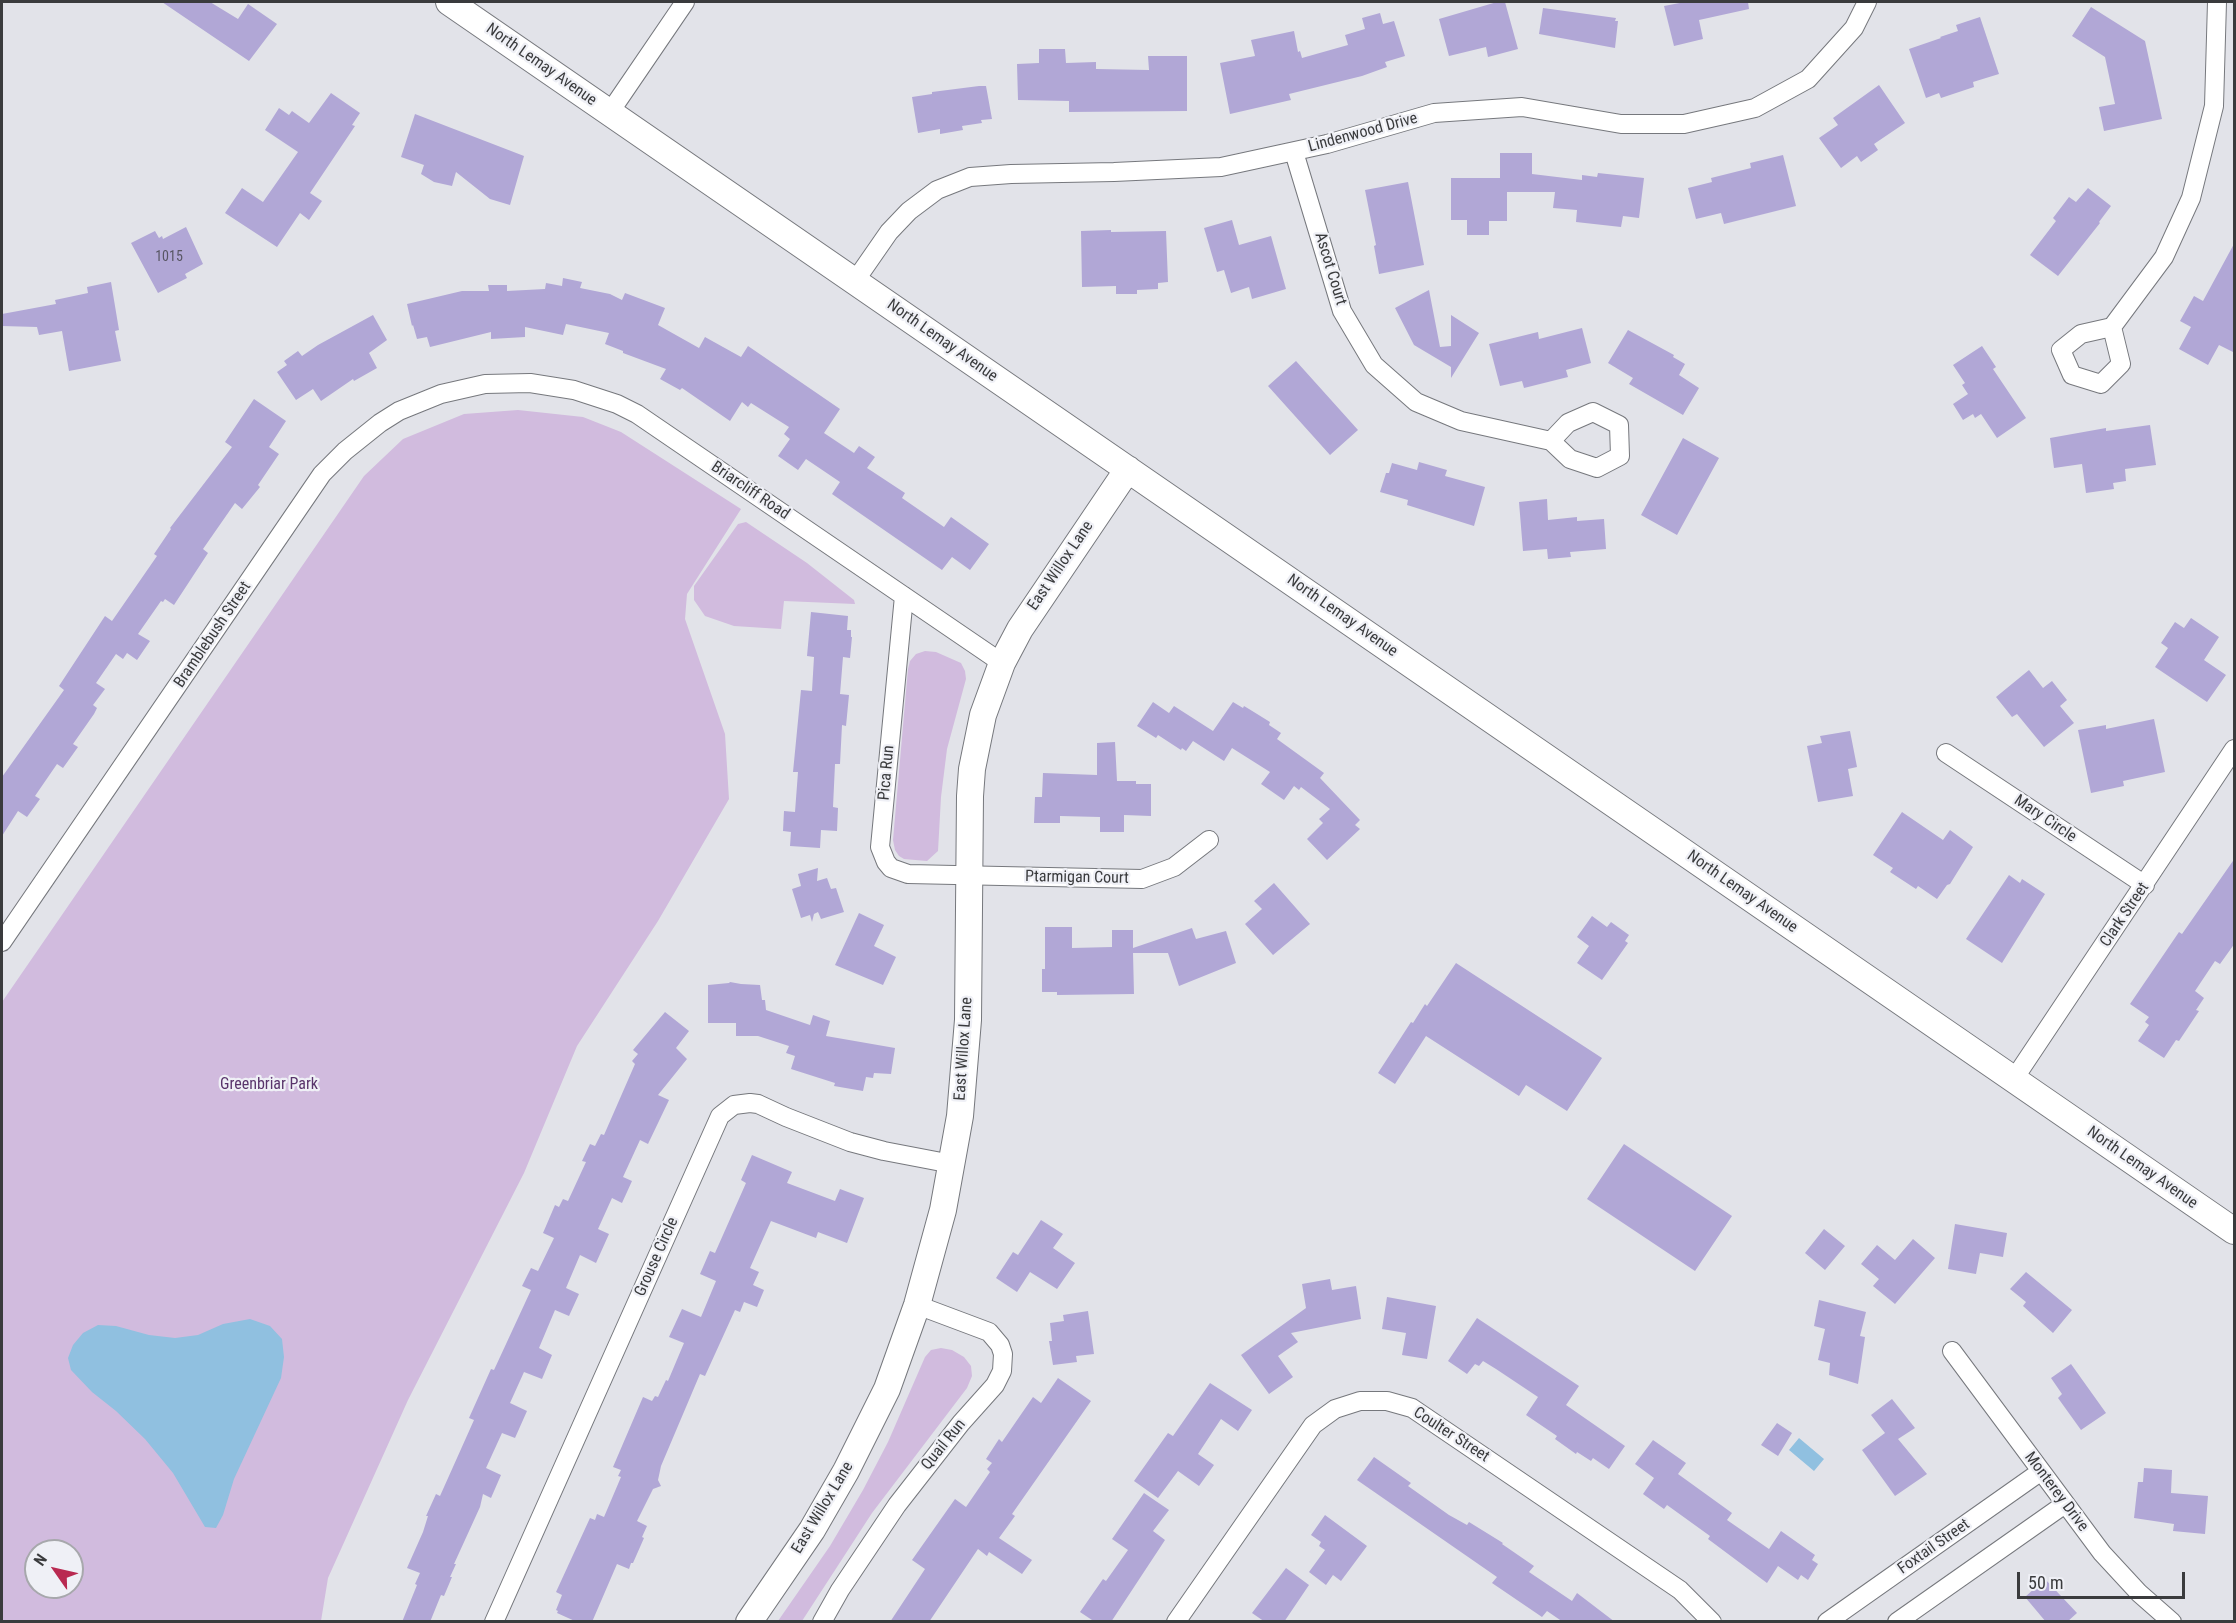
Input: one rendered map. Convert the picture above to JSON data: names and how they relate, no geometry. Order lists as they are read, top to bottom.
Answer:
{
  "streets": {
    "main road": ["North Lemay Avenue", "East Willox Lane"],
    "street": [
      "Lindenwood Drive",
      "Ascot Court",
      "Briarcliff Road",
      "Bramblebush Street",
      "Pica Run",
      "Mary Circle",
      "Ptarmigan Court",
      "Clark Street",
      "Grouse Circle",
      "Coulter Street",
      "Quail Run",
      "Monterey Drive",
      "Foxtail Street"
    ]
  },
  "crossings": [
    ["North Lemay Avenue", "Lindenwood Drive"],
    ["North Lemay Avenue", "East Willox Lane"],
    ["North Lemay Avenue", "Clark Street"],
    ["Lindenwood Drive", "Ascot Court"],
    ["Briarcliff Road", "East Willox Lane"],
    ["Briarcliff Road", "Bramblebush Street"],
    ["Briarcliff Road", "Pica Run"],
    ["East Willox Lane", "Pica Run"],
    ["East Willox Lane", "Ptarmigan Court"],
    ["East Willox Lane", "Grouse Circle"],
    ["East Willox Lane", "Quail Run"],
    ["Pica Run", "Ptarmigan Court"],
    ["Mary Circle", "Clark Street"],
    ["Monterey Drive", "Foxtail Street"]
  ],
  "parks": ["Greenbriar Park"],
  "house_numbers": ["1015"],
  "scale_bar": "50 m",
  "north": "top left"
}
